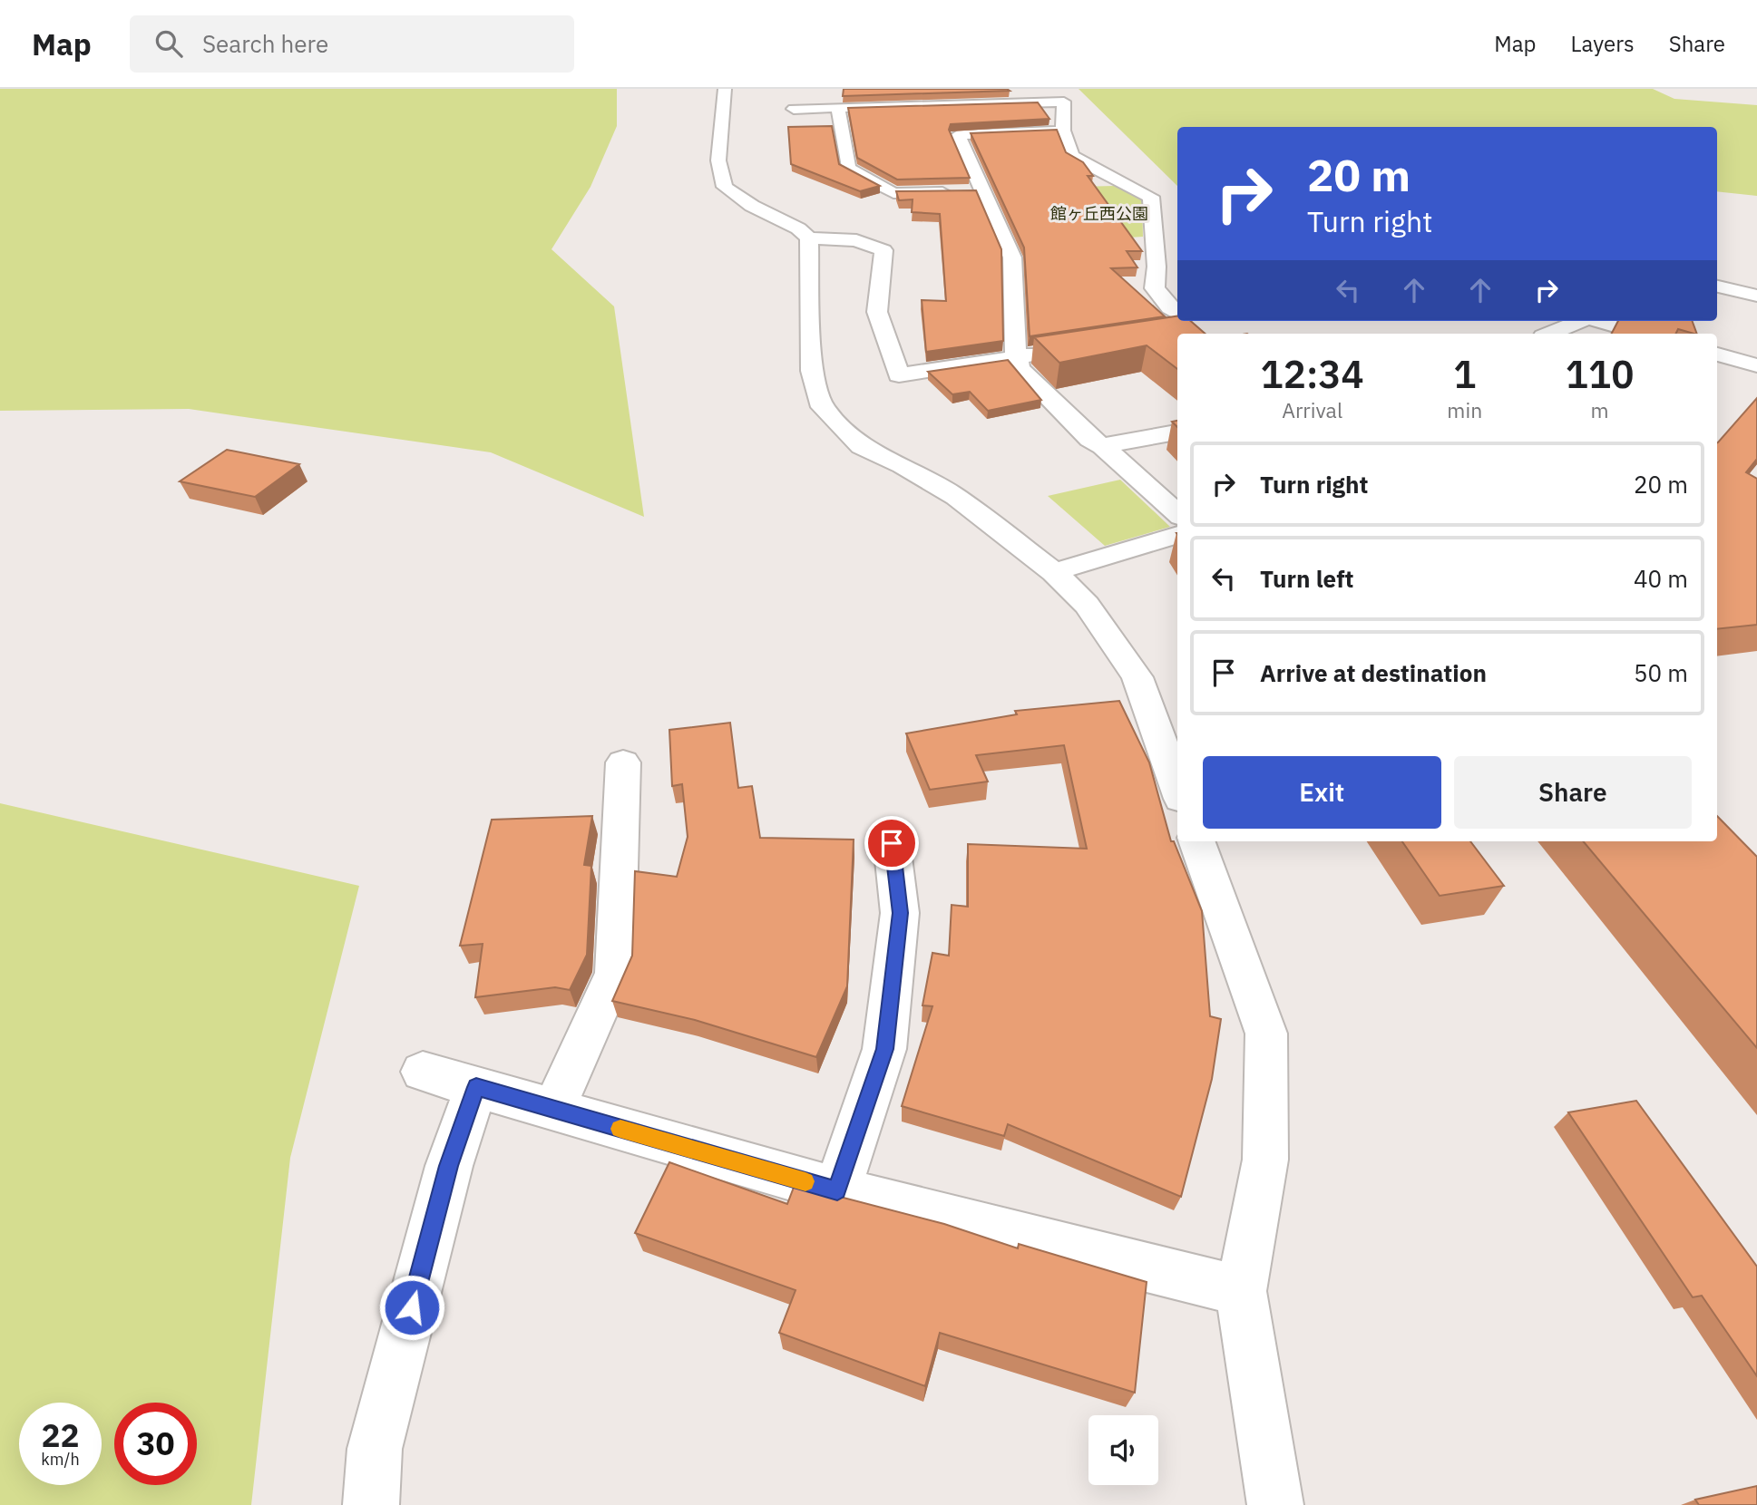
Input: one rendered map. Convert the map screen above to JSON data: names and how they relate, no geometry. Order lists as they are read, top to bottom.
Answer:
{
  "parks": ["館ヶ丘西公園"],
  "page": {
    "header": "Map",
    "search": "Search here",
    "nav": ["Map", "Layers", "Share"],
    "turn": ["20 m", "Turn right"],
    "eta": [
      "12:34",
      "Arrival",
      "1",
      "min",
      "110",
      "m"
    ],
    "list": [
      {
        "name": "Turn right",
        "value": "20 m"
      },
      {
        "name": "Turn left",
        "value": "40 m"
      },
      {
        "name": "Arrive at destination",
        "value": "50 m"
      }
    ],
    "buttons": ["Exit", "Share"],
    "speed": "22 km/h",
    "limit": "30"
  }
}
